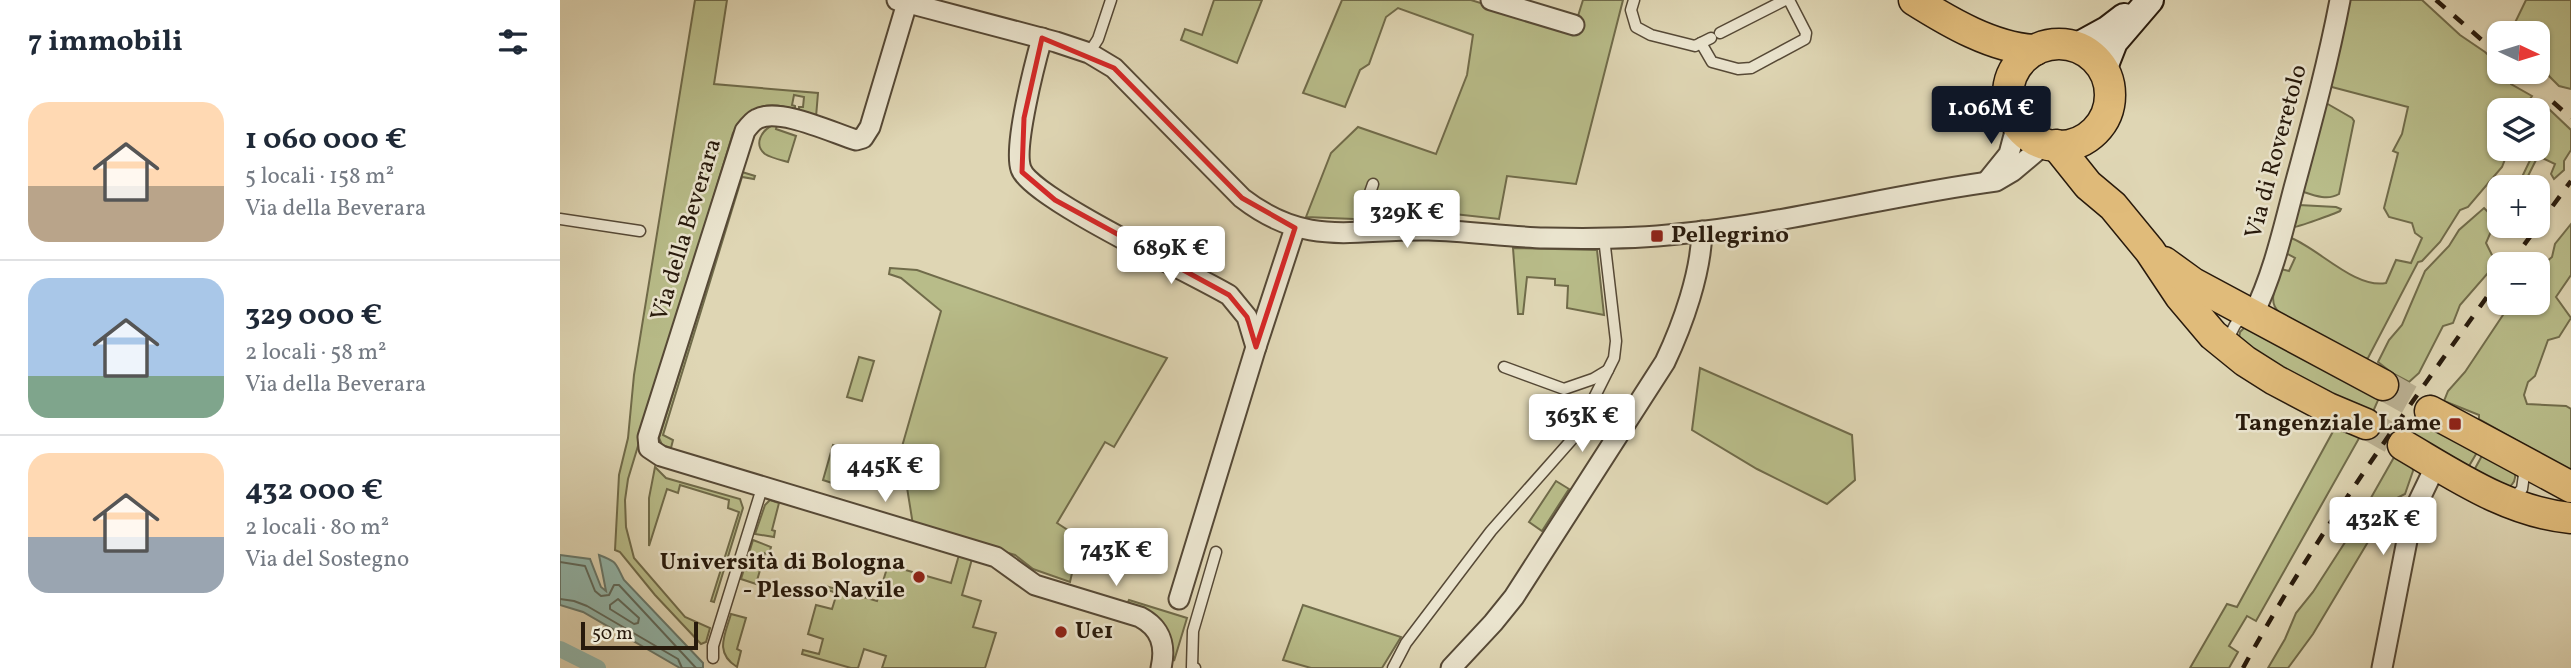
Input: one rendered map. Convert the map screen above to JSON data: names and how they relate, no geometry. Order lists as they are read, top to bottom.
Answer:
{
  "streets": {
    "street": ["Via di Roveretolo", "Via della Beverara"]
  },
  "places": {
    "transit": ["Pellegrino", "Tangenziale Lame"],
    "other": ["Università di Bologna - Plesso Navile", "Ue1"]
  },
  "scale_bar": "50 m",
  "north": "right",
  "page": {
    "heading": "7 immobili",
    "map_buttons": ["+", "−"],
    "list": [
      {
        "name": "1 060 000 €",
        "note": "5 locali · 158 m² · Via della Beverara"
      },
      {
        "name": "329 000 €",
        "note": "2 locali · 58 m² · Via della Beverara"
      },
      {
        "name": "432 000 €",
        "note": "2 locali · 80 m² · Via del Sostegno"
      }
    ],
    "price": [
      "1.06M €",
      "329K €",
      "689K €",
      "363K €",
      "445K €",
      "432K €",
      "743K €"
    ],
    "scale": "50 m"
  }
}
